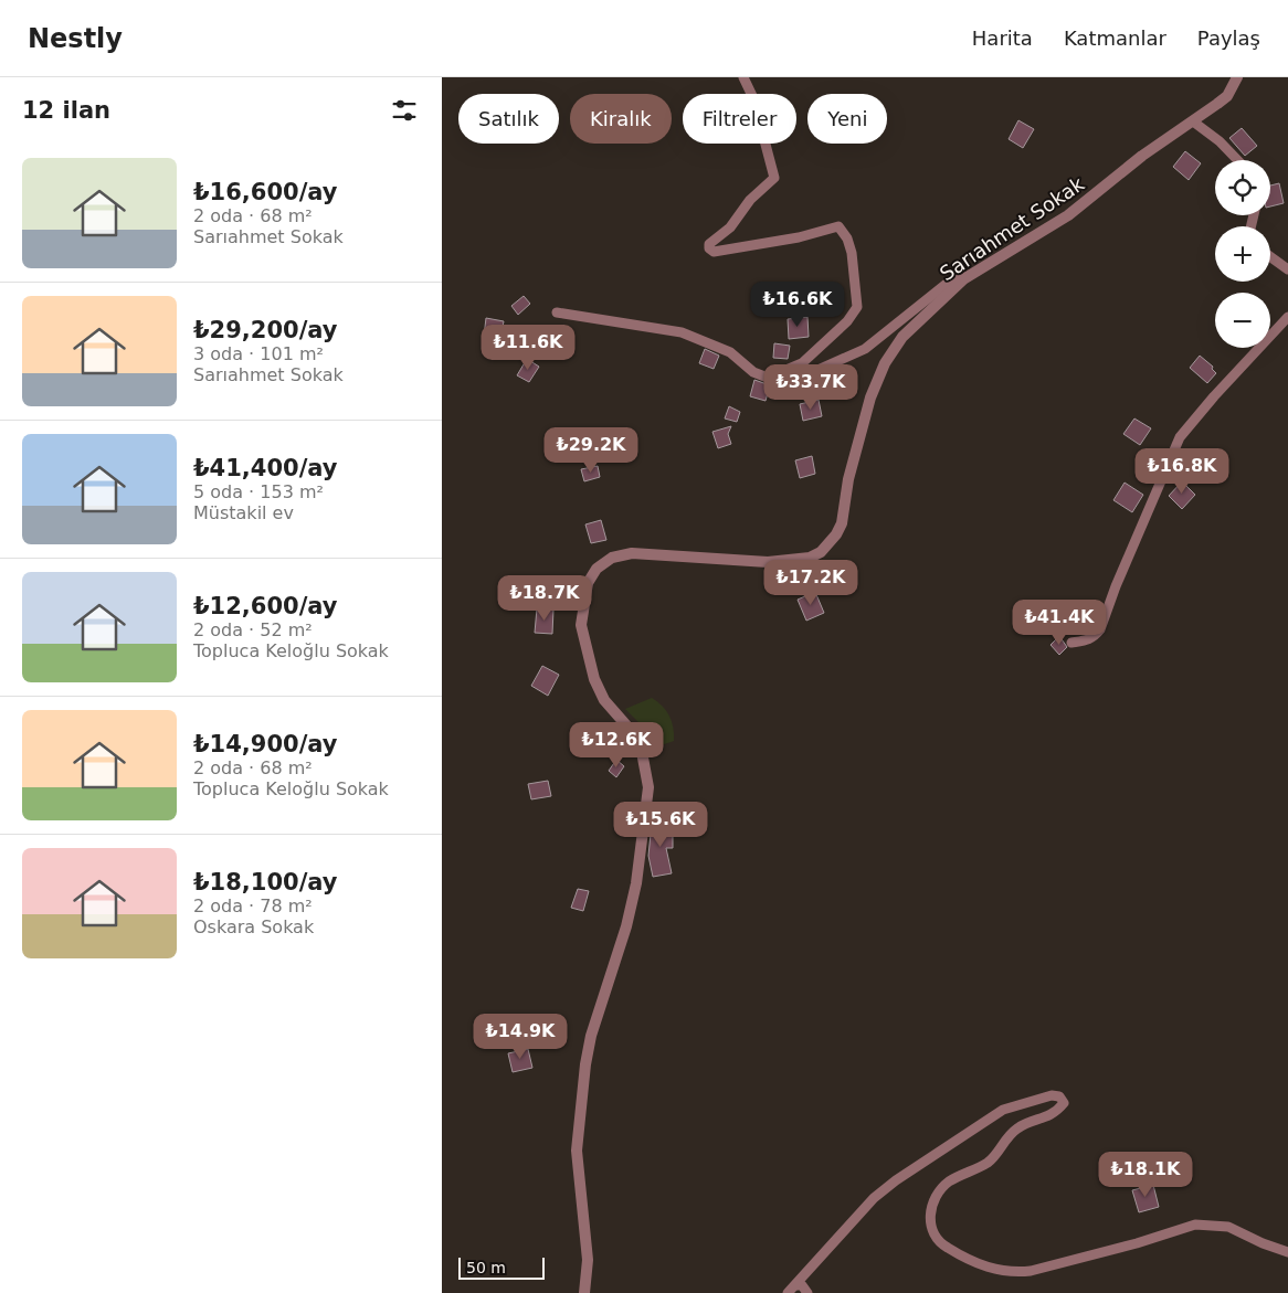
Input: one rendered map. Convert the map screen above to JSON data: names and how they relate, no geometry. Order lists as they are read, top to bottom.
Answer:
{
  "streets": {
    "street": ["Sarıahmet Sokak"]
  },
  "scale_bar": "50 m",
  "page": {
    "header": "Nestly",
    "nav": ["Harita", "Katmanlar", "Paylaş"],
    "heading": "12 ilan",
    "chip": [
      "Satılık",
      "Kiralık",
      "Filtreler",
      "Yeni"
    ],
    "list": [
      {
        "name": "₺16,600/ay",
        "note": "2 oda · 68 m² · Sarıahmet Sokak"
      },
      {
        "name": "₺29,200/ay",
        "note": "3 oda · 101 m² · Sarıahmet Sokak"
      },
      {
        "name": "₺41,400/ay",
        "note": "5 oda · 153 m² · Müstakil ev"
      },
      {
        "name": "₺12,600/ay",
        "note": "2 oda · 52 m² · Topluca Keloğlu Sokak"
      },
      {
        "name": "₺14,900/ay",
        "note": "2 oda · 68 m² · Topluca Keloğlu Sokak"
      },
      {
        "name": "₺18,100/ay",
        "note": "2 oda · 78 m² · Oskara Sokak"
      }
    ],
    "map_buttons": ["+", "−"],
    "price": [
      "₺16.6K",
      "₺11.6K",
      "₺33.7K",
      "₺29.2K",
      "₺16.8K",
      "₺17.2K",
      "₺18.7K",
      "₺41.4K",
      "₺12.6K",
      "₺15.6K",
      "₺14.9K",
      "₺18.1K"
    ],
    "scale": "50 m"
  }
}
